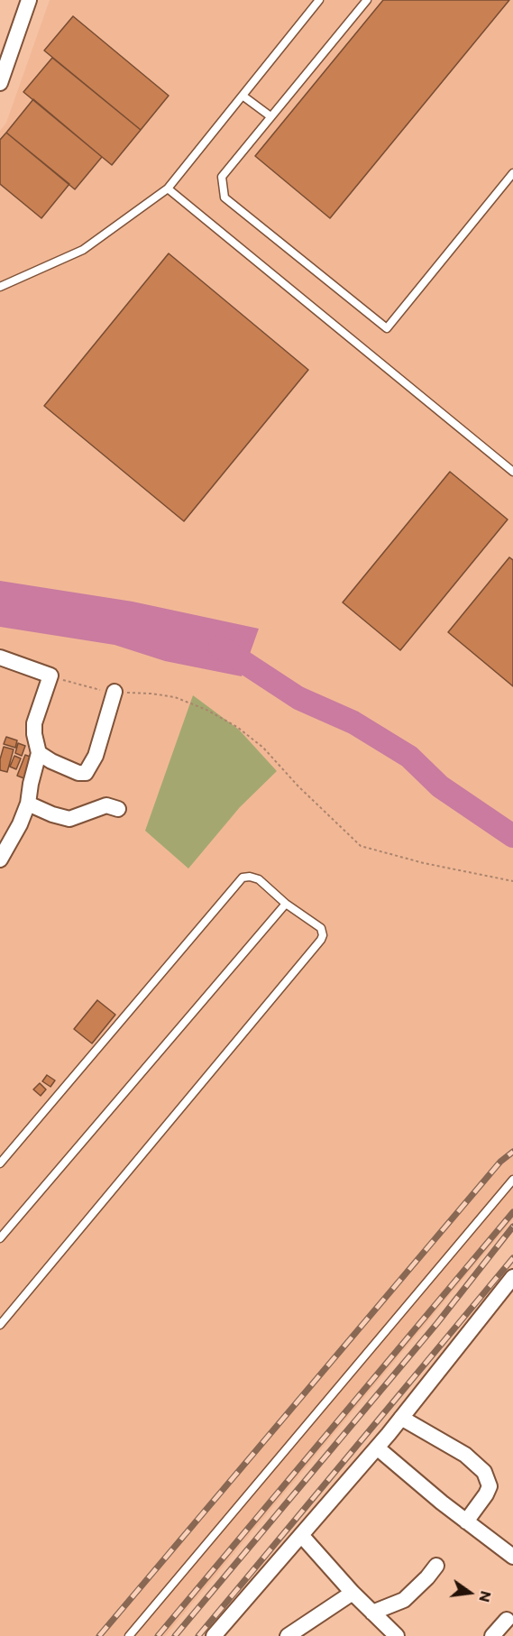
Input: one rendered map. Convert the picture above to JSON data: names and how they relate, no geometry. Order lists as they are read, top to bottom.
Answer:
{
  "north": "right"
}
